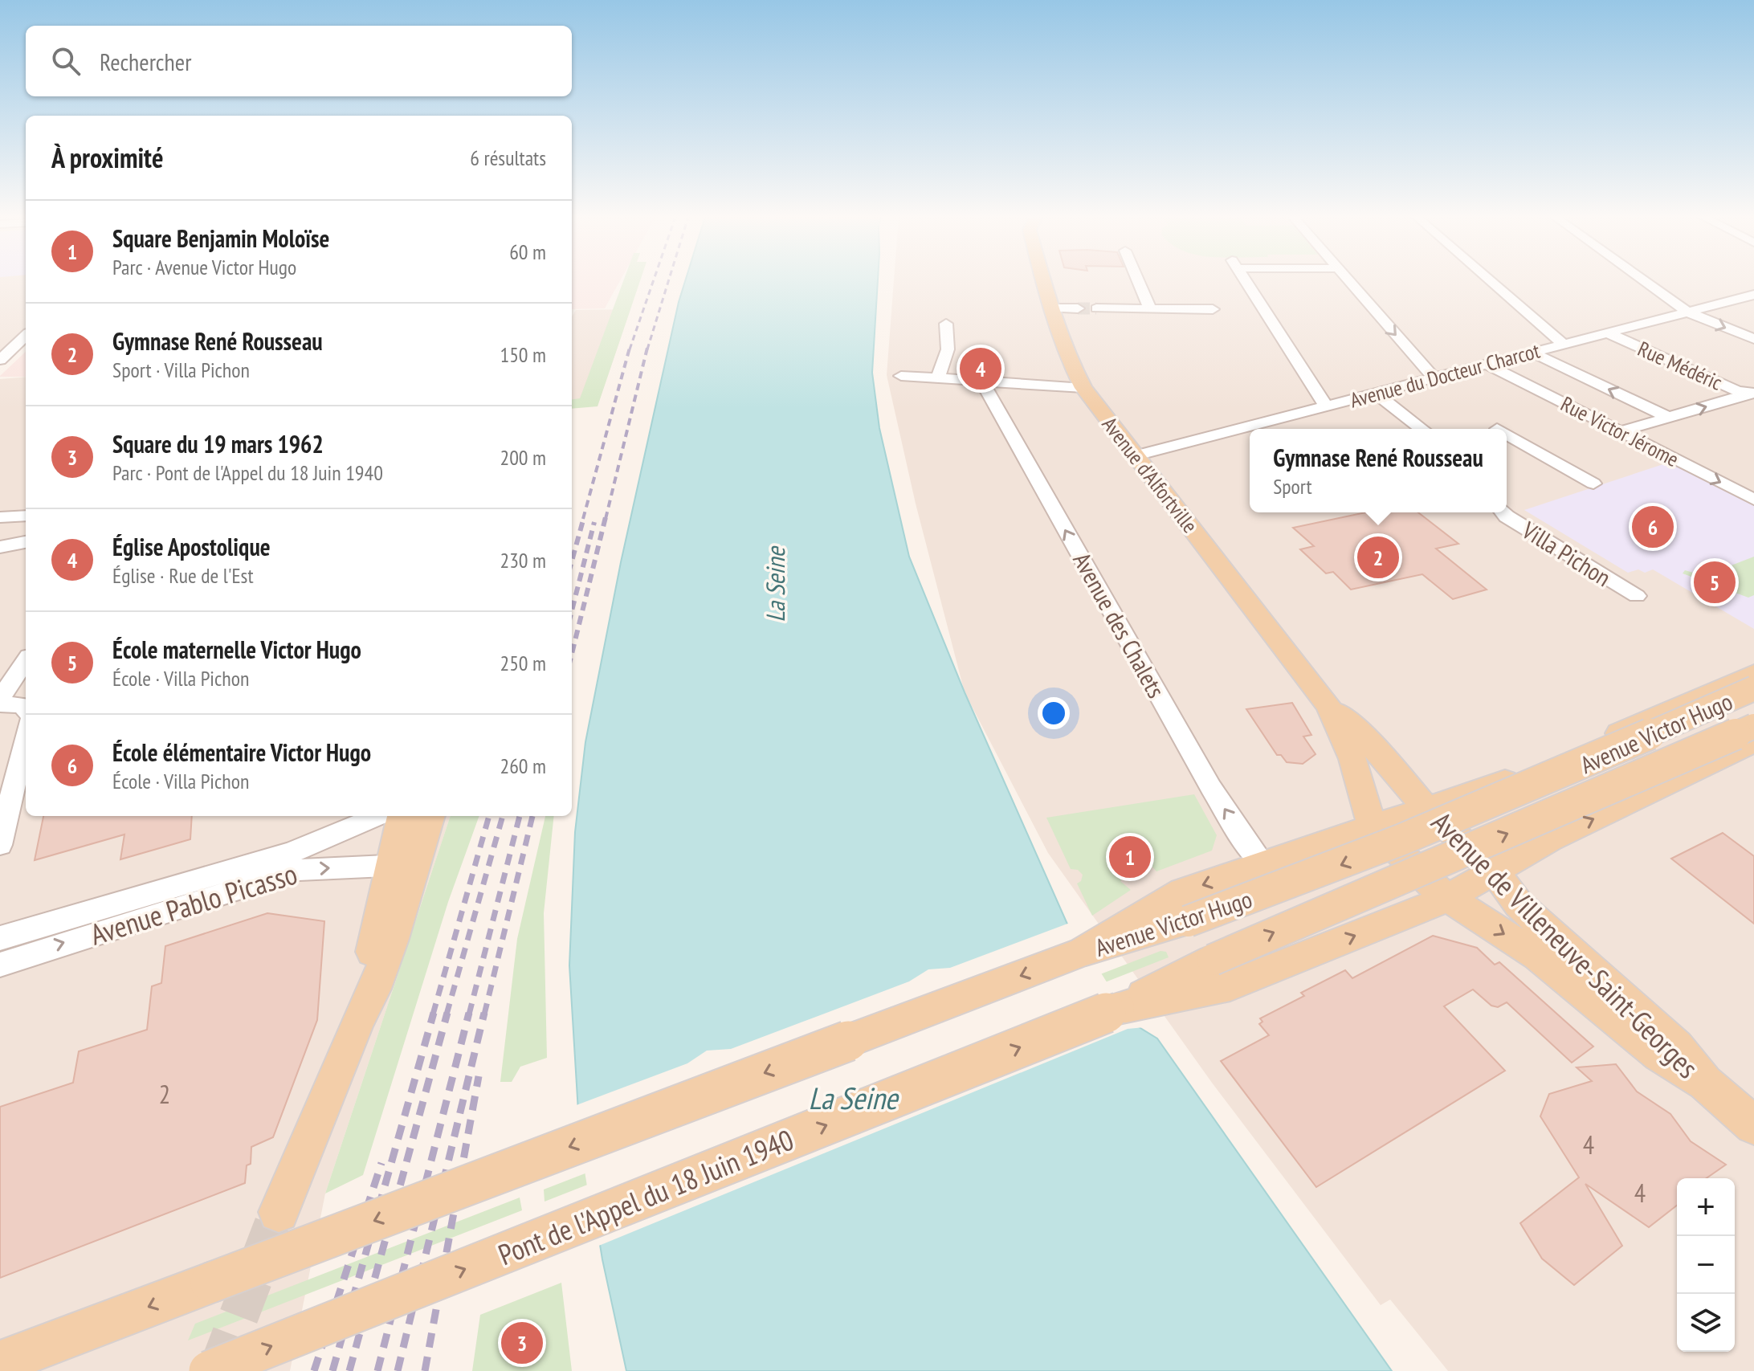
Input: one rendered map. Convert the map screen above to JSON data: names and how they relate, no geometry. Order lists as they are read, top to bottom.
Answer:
{
  "streets": {
    "main road": [
      "Avenue d'Alfortville",
      "Avenue Victor Hugo",
      "Avenue de Villeneuve-Saint-Georges",
      "Pont de l'Appel du 18 Juin 1940"
    ],
    "street": [
      "Rue Médéric",
      "Avenue du Docteur Charcot",
      "Rue Victor Jérome",
      "Villa Pichon",
      "Avenue des Chalets",
      "Avenue Pablo Picasso"
    ]
  },
  "crossings": [
    ["Rue Médéric", "Avenue du Docteur Charcot"],
    ["Avenue du Docteur Charcot", "Rue Victor Jérome"],
    ["Avenue du Docteur Charcot", "Avenue d'Alfortville"],
    ["Avenue d'Alfortville", "Avenue Victor Hugo"],
    ["Avenue d'Alfortville", "Avenue de Villeneuve-Saint-Georges"],
    ["Avenue des Chalets", "Avenue Victor Hugo"],
    ["Avenue Victor Hugo", "Avenue de Villeneuve-Saint-Georges"],
    ["Avenue Victor Hugo", "Pont de l'Appel du 18 Juin 1940"]
  ],
  "one_way": ["Avenue des Chalets"],
  "water": ["La Seine"],
  "house_numbers": ["2", "4", "4"],
  "page": {
    "search": "Rechercher",
    "heading": ["À proximité", "6 résultats"],
    "list": [
      {
        "mark": "1",
        "name": "Square Benjamin Moloïse",
        "note": "Parc · Avenue Victor Hugo",
        "value": "60 m"
      },
      {
        "mark": "2",
        "name": "Gymnase René Rousseau",
        "note": "Sport · Villa Pichon",
        "value": "150 m"
      },
      {
        "mark": "3",
        "name": "Square du 19 mars 1962",
        "note": "Parc · Pont de l'Appel du 18 Juin 1940",
        "value": "200 m"
      },
      {
        "mark": "4",
        "name": "Église Apostolique",
        "note": "Église · Rue de l'Est",
        "value": "230 m"
      },
      {
        "mark": "5",
        "name": "École maternelle Victor Hugo",
        "note": "École · Villa Pichon",
        "value": "250 m"
      },
      {
        "mark": "6",
        "name": "École élémentaire Victor Hugo",
        "note": "École · Villa Pichon",
        "value": "260 m"
      }
    ],
    "pins": [
      "4",
      "6",
      "2",
      "5",
      "1",
      "3"
    ],
    "popup": ["Gymnase René Rousseau", "Sport"],
    "map_buttons": ["+", "−"]
  }
}
